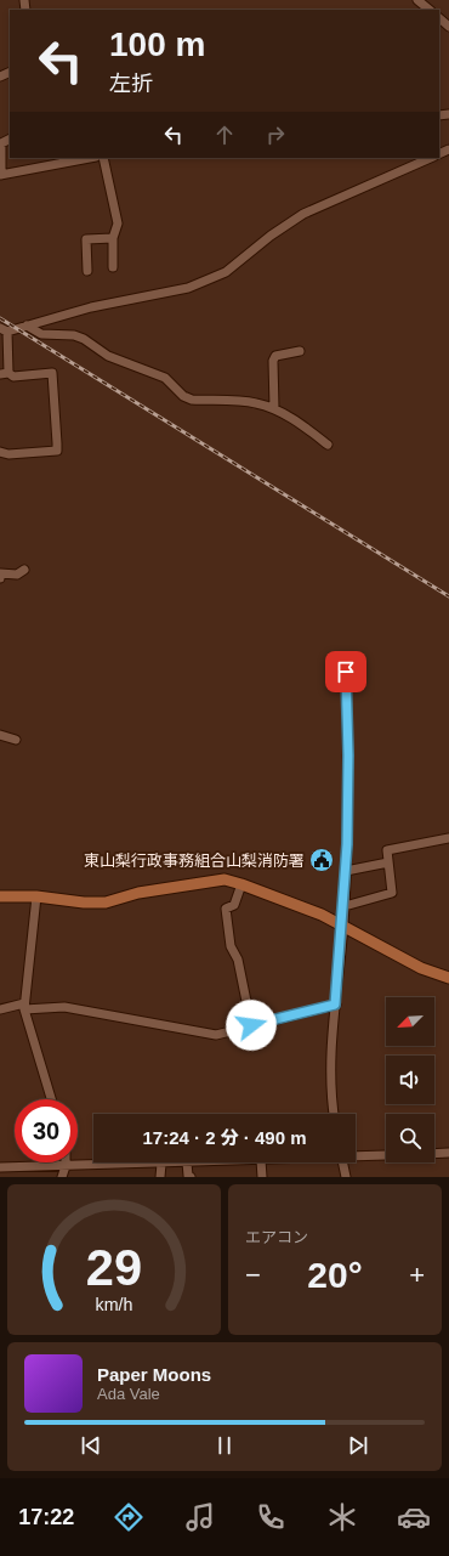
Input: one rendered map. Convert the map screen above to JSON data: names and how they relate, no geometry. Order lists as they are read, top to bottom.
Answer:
{
  "places": {
    "public building": ["東山梨行政事務組合山梨消防署"]
  },
  "north": "bottom left",
  "page": {
    "turn": ["100 m", "左折"],
    "limit": "30",
    "trip": "17:24 · 2 分 · 490 m",
    "tile": "エアコン",
    "heat": ["−", "20°", "+"],
    "song": ["Paper Moons", "Ada Vale"],
    "tabs": "17:22",
    "gauge": ["29", "km/h"]
  }
}
